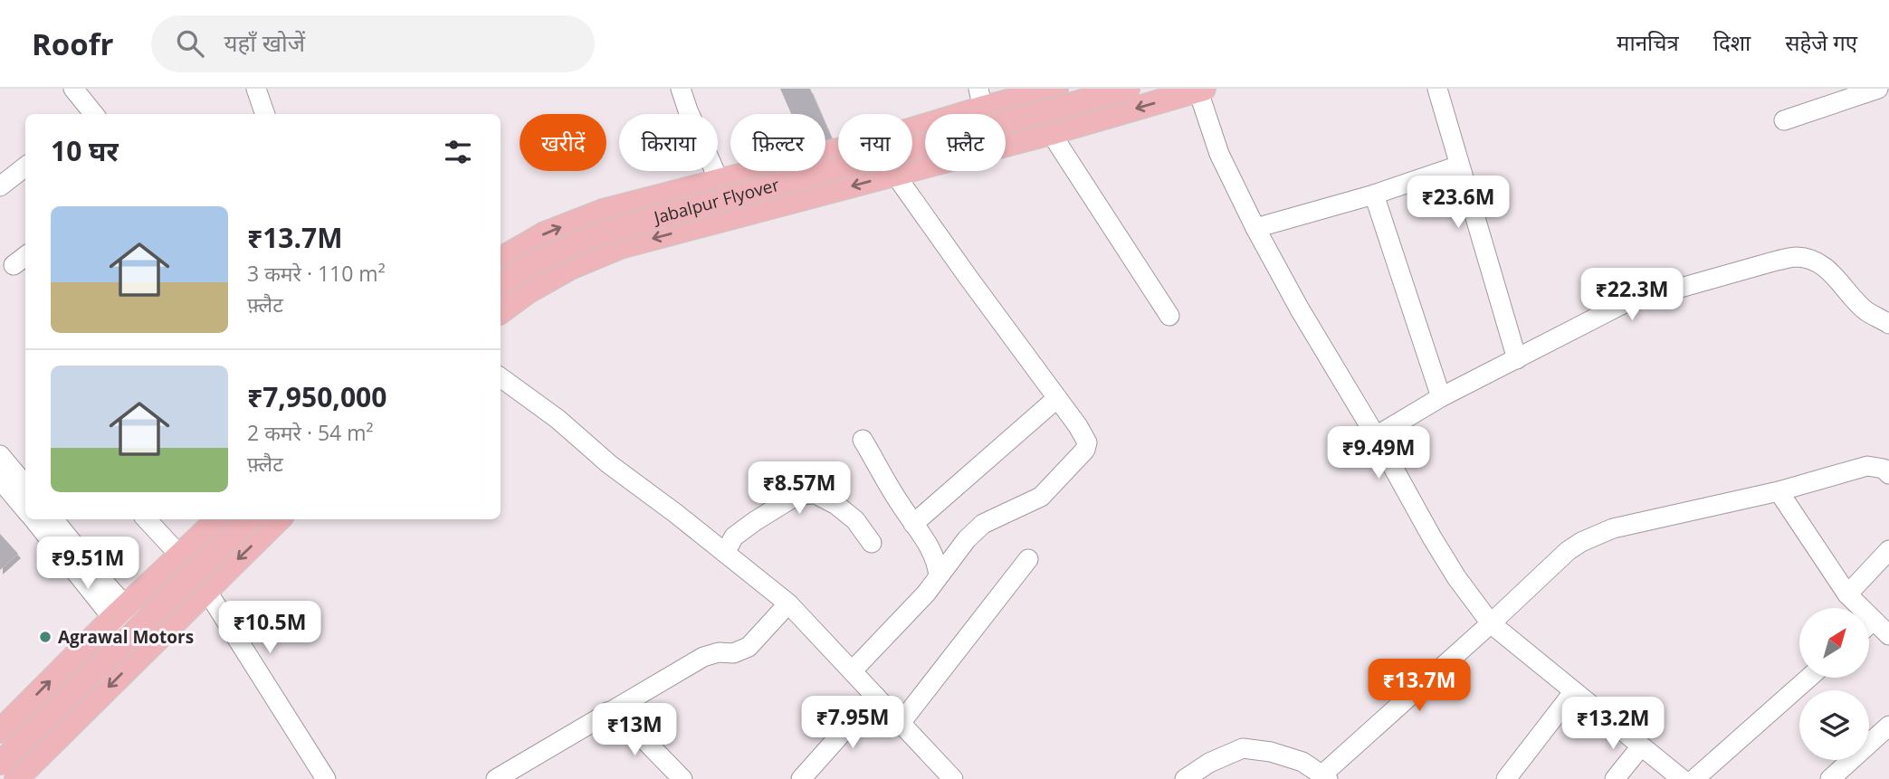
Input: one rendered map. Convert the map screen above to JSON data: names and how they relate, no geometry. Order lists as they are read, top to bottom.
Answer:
{
  "streets": {
    "main road": ["Jabalpur Flyover"]
  },
  "places": ["Agrawal Motors"],
  "north": "top right",
  "page": {
    "header": "Roofr",
    "search": "यहाँ खोजें",
    "nav": ["मानचित्र", "दिशा", "सहेजे गए"],
    "chip": [
      "खरीदें",
      "किराया",
      "फ़िल्टर",
      "नया",
      "फ़्लैट"
    ],
    "heading": "10 घर",
    "price": [
      "₹23.6M",
      "₹22.3M",
      "₹9.49M",
      "₹8.57M",
      "₹9.51M",
      "₹10.5M",
      "₹13.7M",
      "₹7.95M",
      "₹13.2M",
      "₹13M"
    ],
    "list": [
      {
        "name": "₹13.7M",
        "note": "3 कमरे · 110 m² · फ़्लैट"
      },
      {
        "name": "₹7,950,000",
        "note": "2 कमरे · 54 m² · फ़्लैट"
      }
    ]
  }
}
